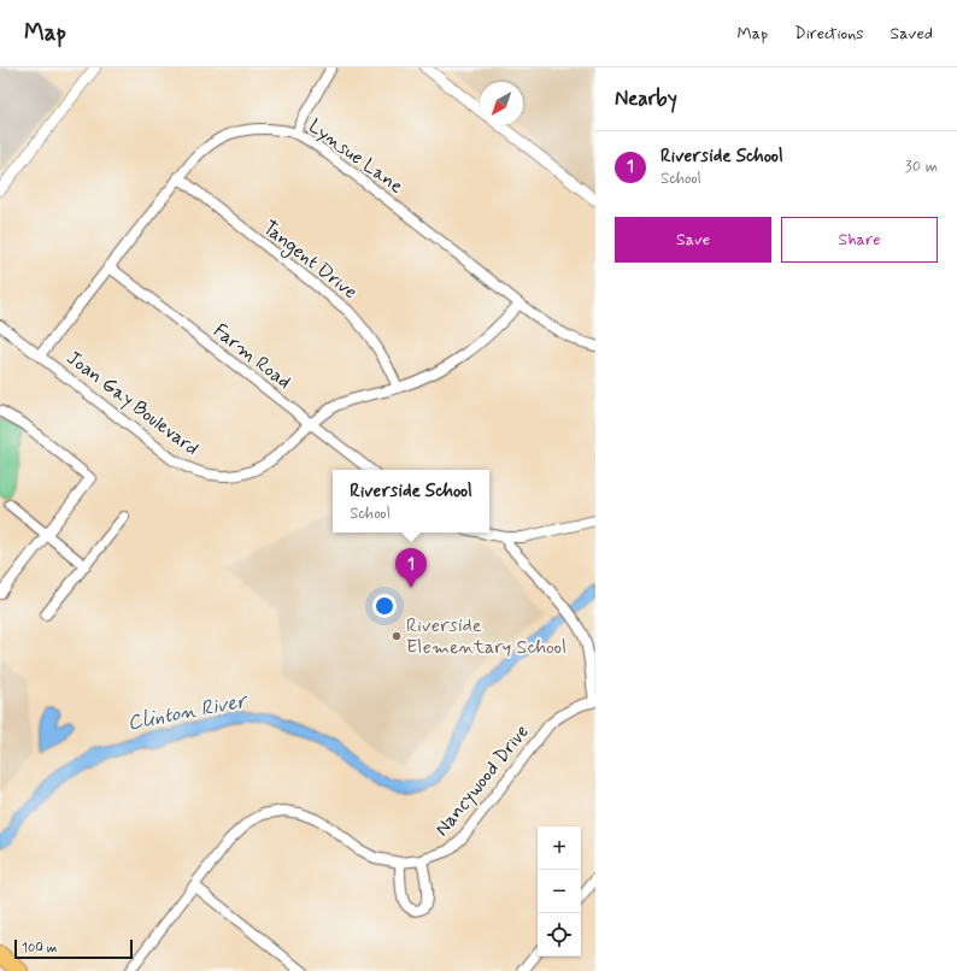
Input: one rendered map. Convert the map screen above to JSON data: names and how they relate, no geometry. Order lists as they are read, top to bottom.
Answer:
{
  "streets": {
    "street": [
      "Lynsue Lane",
      "Tangent Drive",
      "Farm Road",
      "Joan Gay Boulevard",
      "Nancywood Drive"
    ]
  },
  "crossings": [
    ["Lynsue Lane", "Tangent Drive"],
    ["Lynsue Lane", "Farm Road"],
    ["Lynsue Lane", "Joan Gay Boulevard"],
    ["Tangent Drive", "Joan Gay Boulevard"],
    ["Farm Road", "Joan Gay Boulevard"]
  ],
  "water": ["Clinton River"],
  "places": ["Riverside Elementary School"],
  "scale_bar": "100 m",
  "north": "bottom left",
  "page": {
    "header": "Map",
    "nav": ["Map", "Directions", "Saved"],
    "heading": "Nearby",
    "list": [
      {
        "mark": "1",
        "name": "Riverside School",
        "note": "School",
        "value": "30 m"
      }
    ],
    "buttons": ["Save", "Share"],
    "popup": ["Riverside School", "School"],
    "pins": "1",
    "map_buttons": ["+", "−"],
    "scale": "100 m"
  }
}
